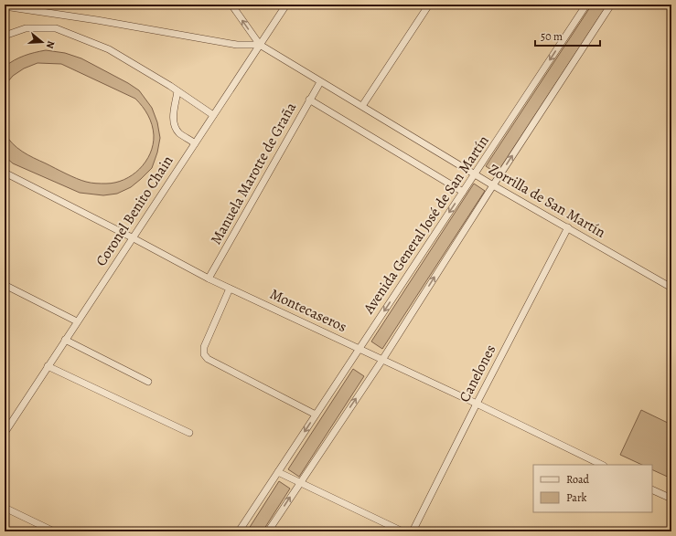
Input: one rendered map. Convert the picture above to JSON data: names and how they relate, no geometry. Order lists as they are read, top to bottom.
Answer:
{
  "streets": {
    "street": [
      "Manuela Marotte de Graña",
      "Zorrilla de San Martín",
      "Coronel Benito Chain",
      "Avenida General José de San Martín",
      "Montecaseros",
      "Canelones"
    ]
  },
  "crossings": [
    ["Manuela Marotte de Graña", "Zorrilla de San Martín"],
    ["Manuela Marotte de Graña", "Montecaseros"],
    ["Zorrilla de San Martín", "Coronel Benito Chain"],
    ["Zorrilla de San Martín", "Avenida General José de San Martín"],
    ["Zorrilla de San Martín", "Canelones"],
    ["Coronel Benito Chain", "Montecaseros"],
    ["Avenida General José de San Martín", "Montecaseros"],
    ["Montecaseros", "Canelones"]
  ],
  "legend": ["Road", "Park"],
  "scale_bar": "50 m",
  "north": "right"
}
